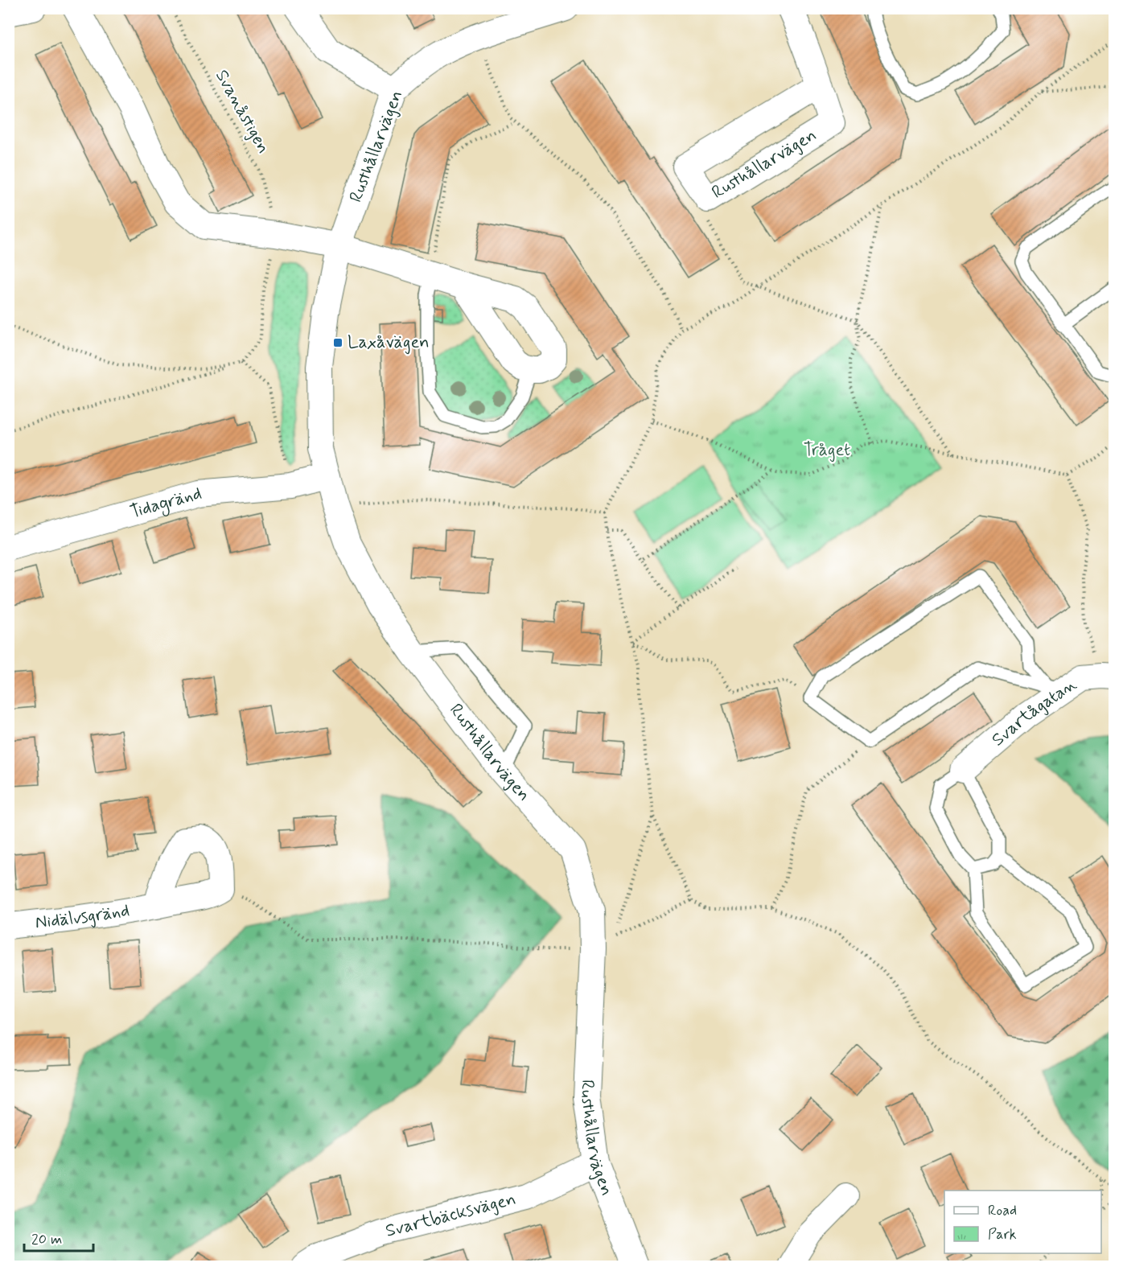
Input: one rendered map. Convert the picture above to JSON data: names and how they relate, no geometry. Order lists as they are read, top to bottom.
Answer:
{
  "streets": {
    "street": [
      "Rusthållarvägen",
      "Tidagränd",
      "Svartågatan",
      "Nidälvsgränd",
      "Svartbäcksvägen"
    ],
    "path": ["Svanåstigen"]
  },
  "crossings": [
    ["Rusthållarvägen", "Tidagränd"],
    ["Rusthållarvägen", "Svartbäcksvägen"]
  ],
  "parks": ["Tråget"],
  "places": {
    "transit": ["Laxåvägen"]
  },
  "legend": ["Road", "Park"],
  "scale_bar": "20 m"
}
